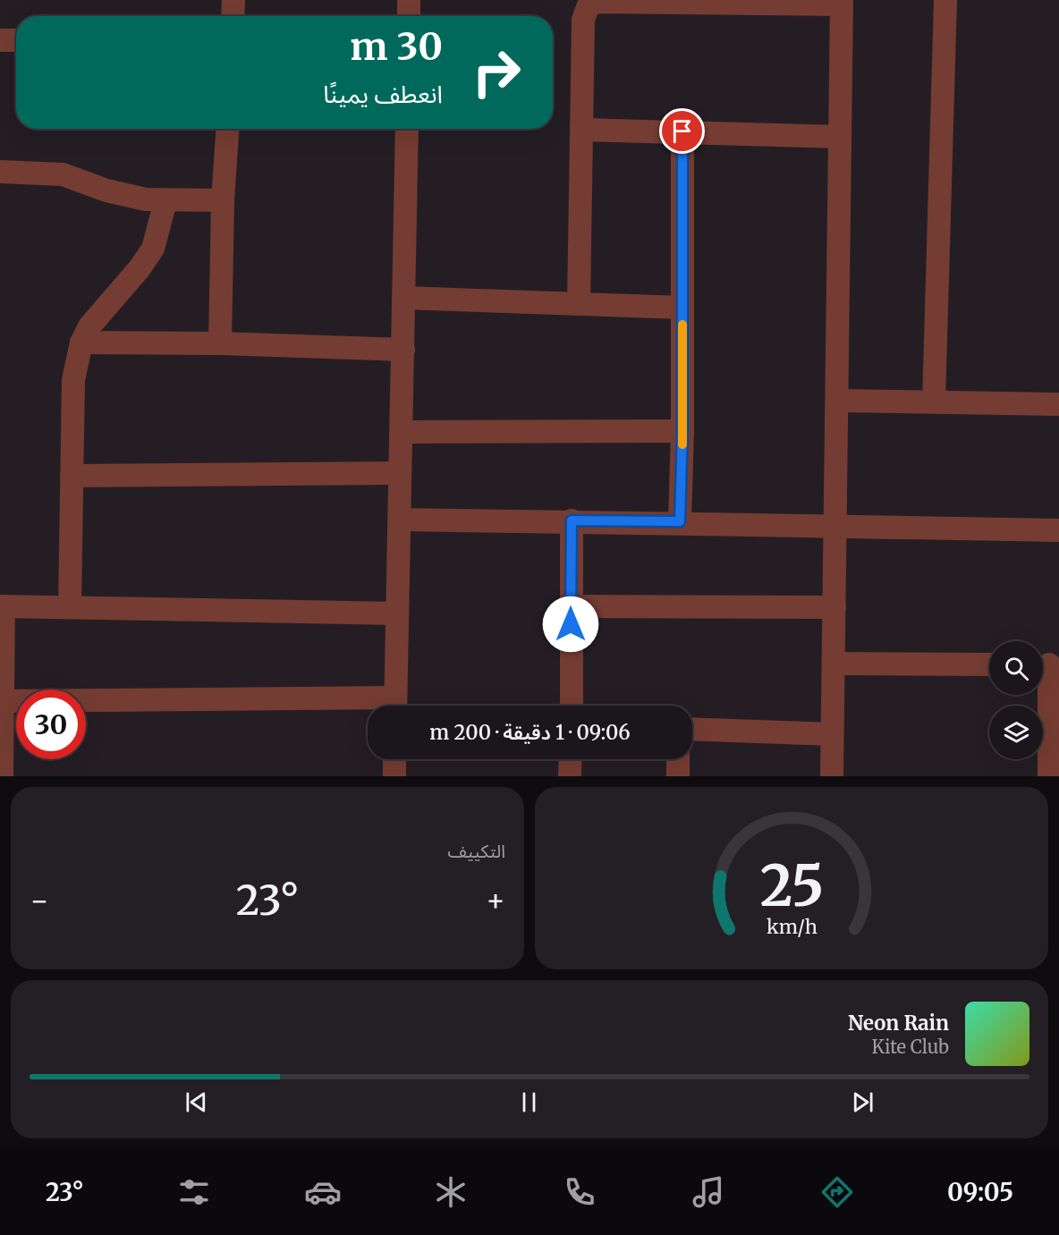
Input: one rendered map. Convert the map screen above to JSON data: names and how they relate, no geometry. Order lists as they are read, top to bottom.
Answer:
{
  "page": {
    "turn": ["30 m", "انعطف يمينًا"],
    "limit": "30",
    "trip": "09:06 · 1 دقيقة · 200 m",
    "tile": "التكييف",
    "heat": ["−", "23°", "+"],
    "song": ["Neon Rain", "Kite Club"],
    "tabs": ["09:05", "23°"],
    "gauge": ["25", "km/h"]
  }
}
